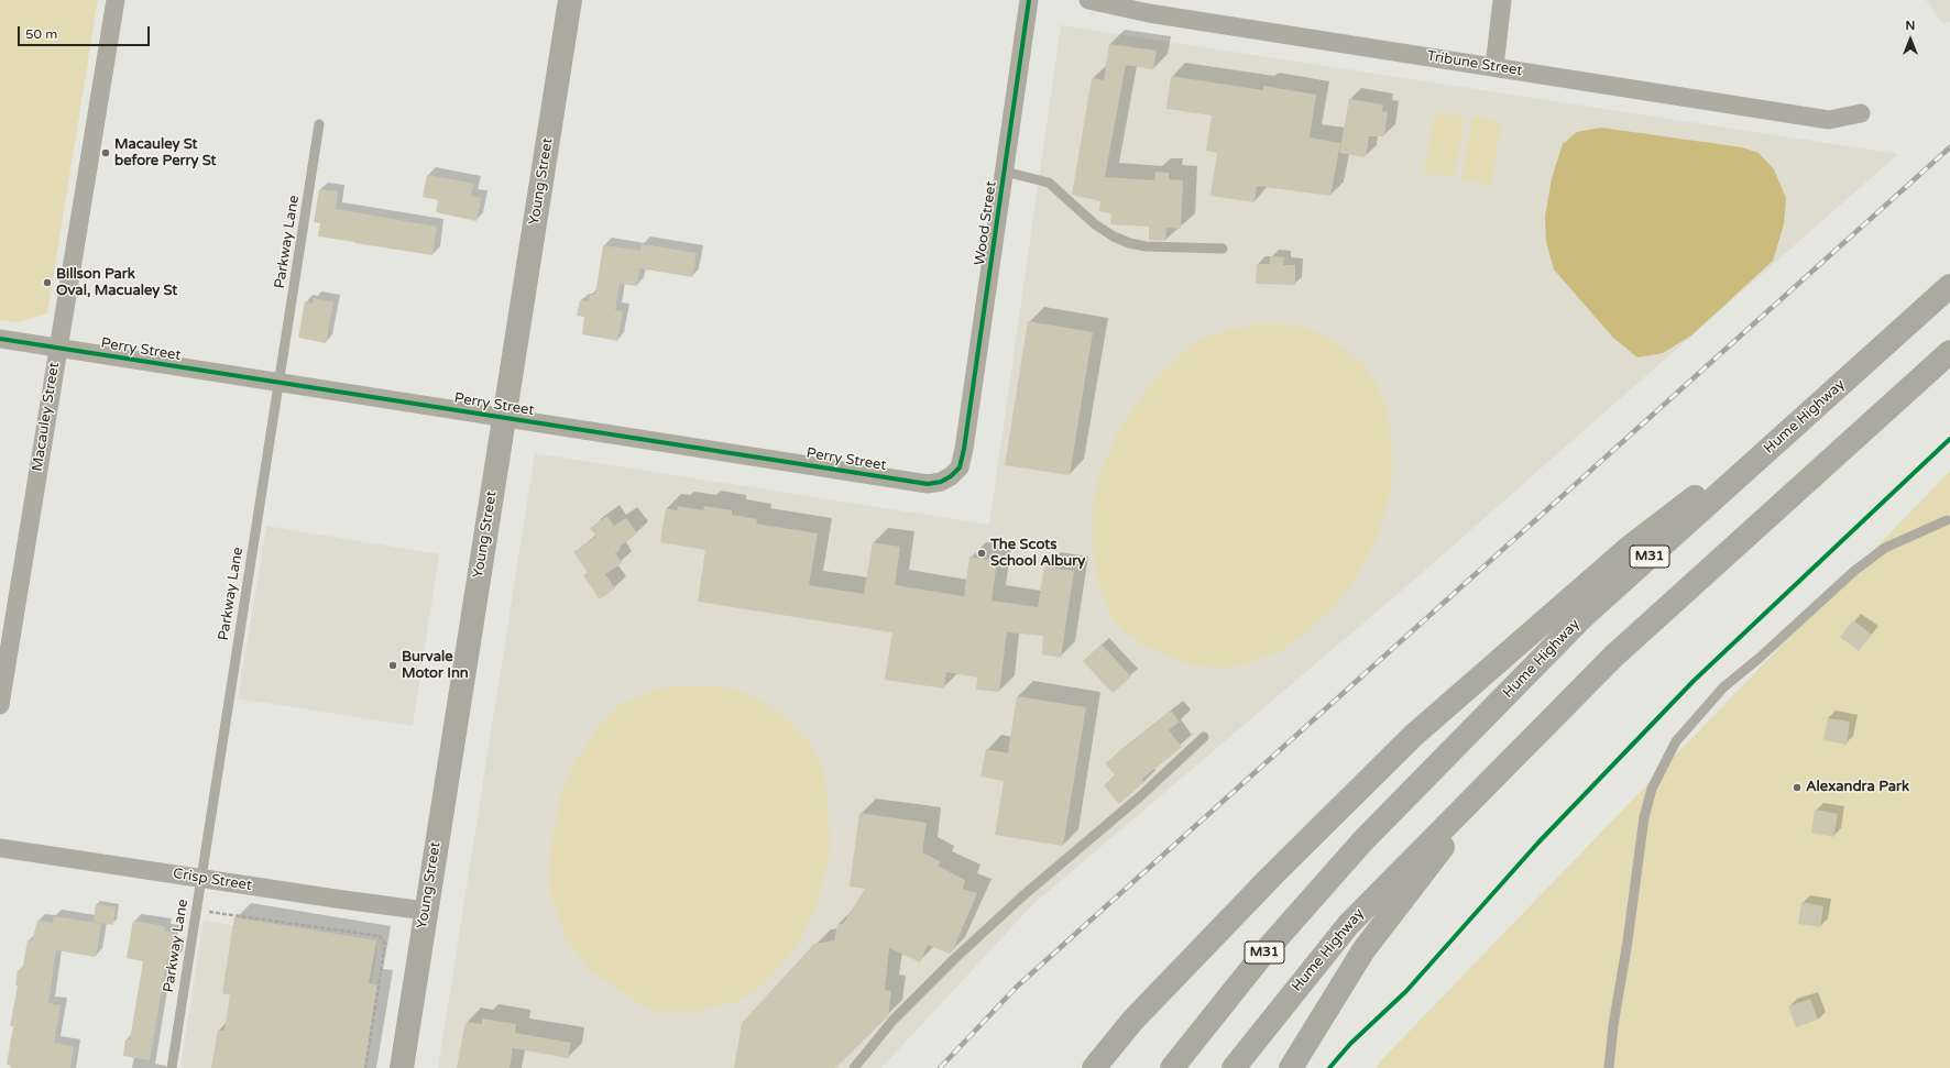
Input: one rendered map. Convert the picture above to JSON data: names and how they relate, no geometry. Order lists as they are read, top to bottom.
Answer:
{
  "streets": {
    "highway": ["Hume Highway", "M31"],
    "main road": ["Young Street"],
    "street": [
      "Tribune Street",
      "Wood Street",
      "Perry Street",
      "Macauley Street",
      "Crisp Street"
    ],
    "lane": ["Parkway Lane"]
  },
  "crossings": [
    ["Young Street", "Perry Street"],
    ["Young Street", "Crisp Street"],
    ["Wood Street", "Perry Street"],
    ["Parkway Lane", "Perry Street"],
    ["Parkway Lane", "Crisp Street"],
    ["Perry Street", "Macauley Street"]
  ],
  "places": [
    "Macauley St before Perry St",
    "Billson Park Oval, Macualey St",
    "The Scots School Albury",
    "Burvale Motor Inn",
    "Alexandra Park"
  ],
  "scale_bar": "50 m",
  "north": "top"
}
